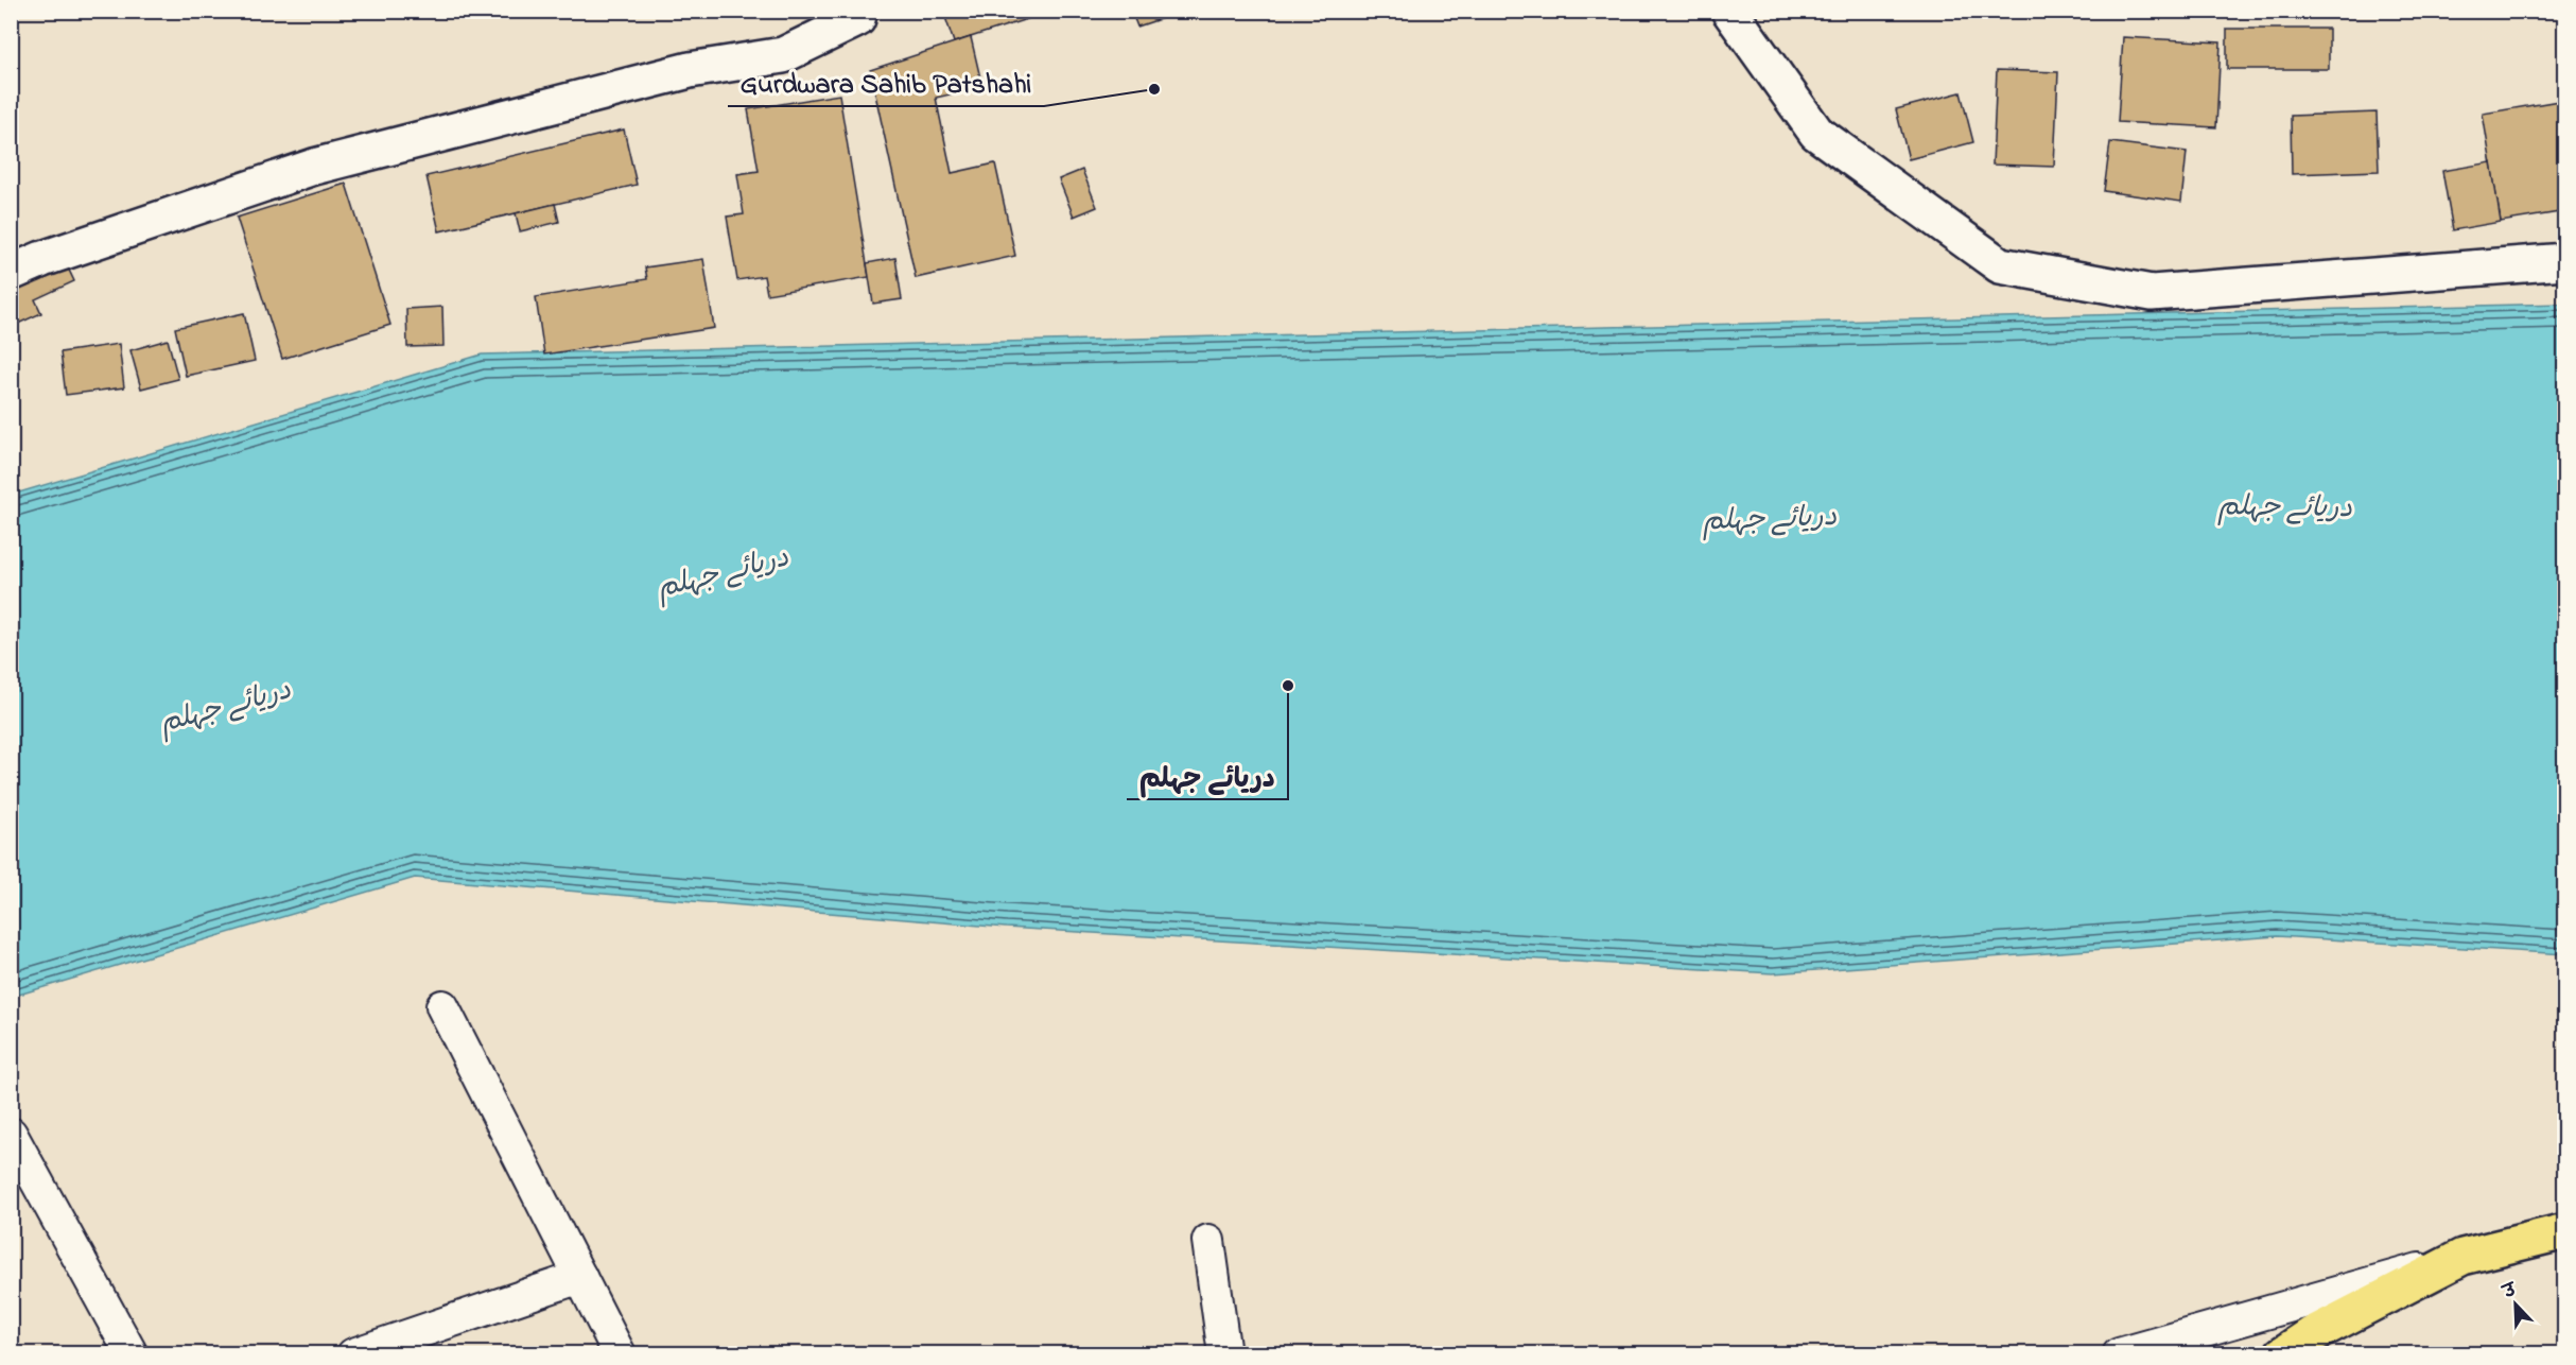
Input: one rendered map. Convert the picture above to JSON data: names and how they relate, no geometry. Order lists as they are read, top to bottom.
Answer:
{
  "water": ["دریائے جہلم"],
  "places": ["Gurdwara Sahib Patshahi", "دریائے جہلم"],
  "north": "top left"
}
